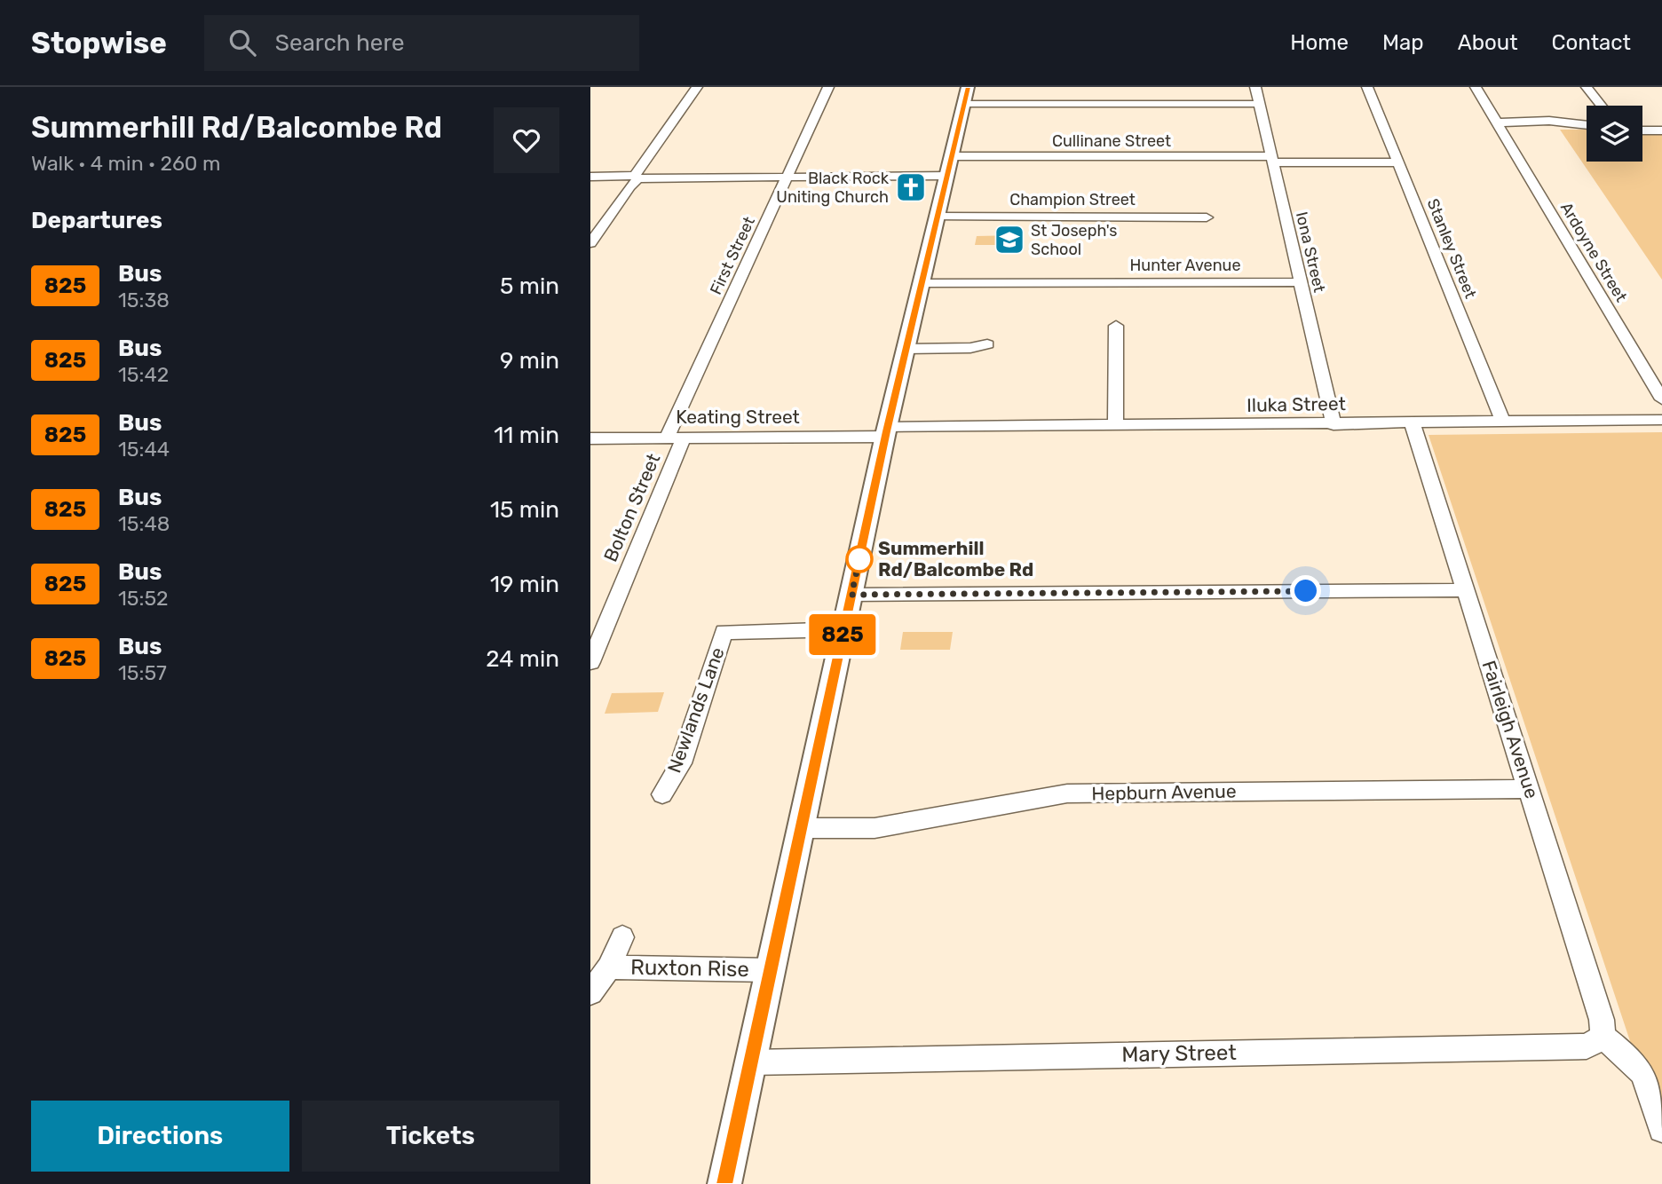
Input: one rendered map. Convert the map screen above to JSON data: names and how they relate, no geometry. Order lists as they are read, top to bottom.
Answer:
{
  "streets": {
    "street": [
      "Cullinane Street",
      "Champion Street",
      "Stanley Street",
      "Iona Street",
      "Ardoyne Street",
      "First Street",
      "Hunter Avenue",
      "Iluka Street",
      "Keating Street",
      "Bolton Street",
      "Newlands Lane",
      "Fairleigh Avenue",
      "Hepburn Avenue",
      "Ruxton Rise",
      "Mary Street"
    ]
  },
  "crossings": [
    ["Cullinane Street", "Stanley Street"],
    ["Cullinane Street", "Iona Street"],
    ["Stanley Street", "Iluka Street"],
    ["Iona Street", "Hunter Avenue"],
    ["Iona Street", "Iluka Street"],
    ["First Street", "Keating Street"],
    ["First Street", "Bolton Street"],
    ["Iluka Street", "Keating Street"],
    ["Iluka Street", "Fairleigh Avenue"],
    ["Keating Street", "Bolton Street"],
    ["Fairleigh Avenue", "Hepburn Avenue"],
    ["Fairleigh Avenue", "Mary Street"]
  ],
  "places": {
    "church": ["Black Rock Uniting Church"],
    "school or university": ["St Joseph's School"],
    "other": ["Summerhill Rd/Balcombe Rd"]
  },
  "lines": ["bus line 825"],
  "page": {
    "header": "Stopwise",
    "search": "Search here",
    "nav": [
      "Home",
      "Map",
      "About",
      "Contact"
    ],
    "heading": [
      ["Summerhill Rd/Balcombe Rd", "Walk · 4 min · 260 m"],
      "Departures"
    ],
    "on_map": "825",
    "list": [
      {
        "mark": "825",
        "name": "Bus",
        "note": "15:38",
        "value": "5 min"
      },
      {
        "mark": "825",
        "name": "Bus",
        "note": "15:42",
        "value": "9 min"
      },
      {
        "mark": "825",
        "name": "Bus",
        "note": "15:44",
        "value": "11 min"
      },
      {
        "mark": "825",
        "name": "Bus",
        "note": "15:48",
        "value": "15 min"
      },
      {
        "mark": "825",
        "name": "Bus",
        "note": "15:52",
        "value": "19 min"
      },
      {
        "mark": "825",
        "name": "Bus",
        "note": "15:57",
        "value": "24 min"
      }
    ],
    "buttons": ["Directions", "Tickets"]
  }
}
